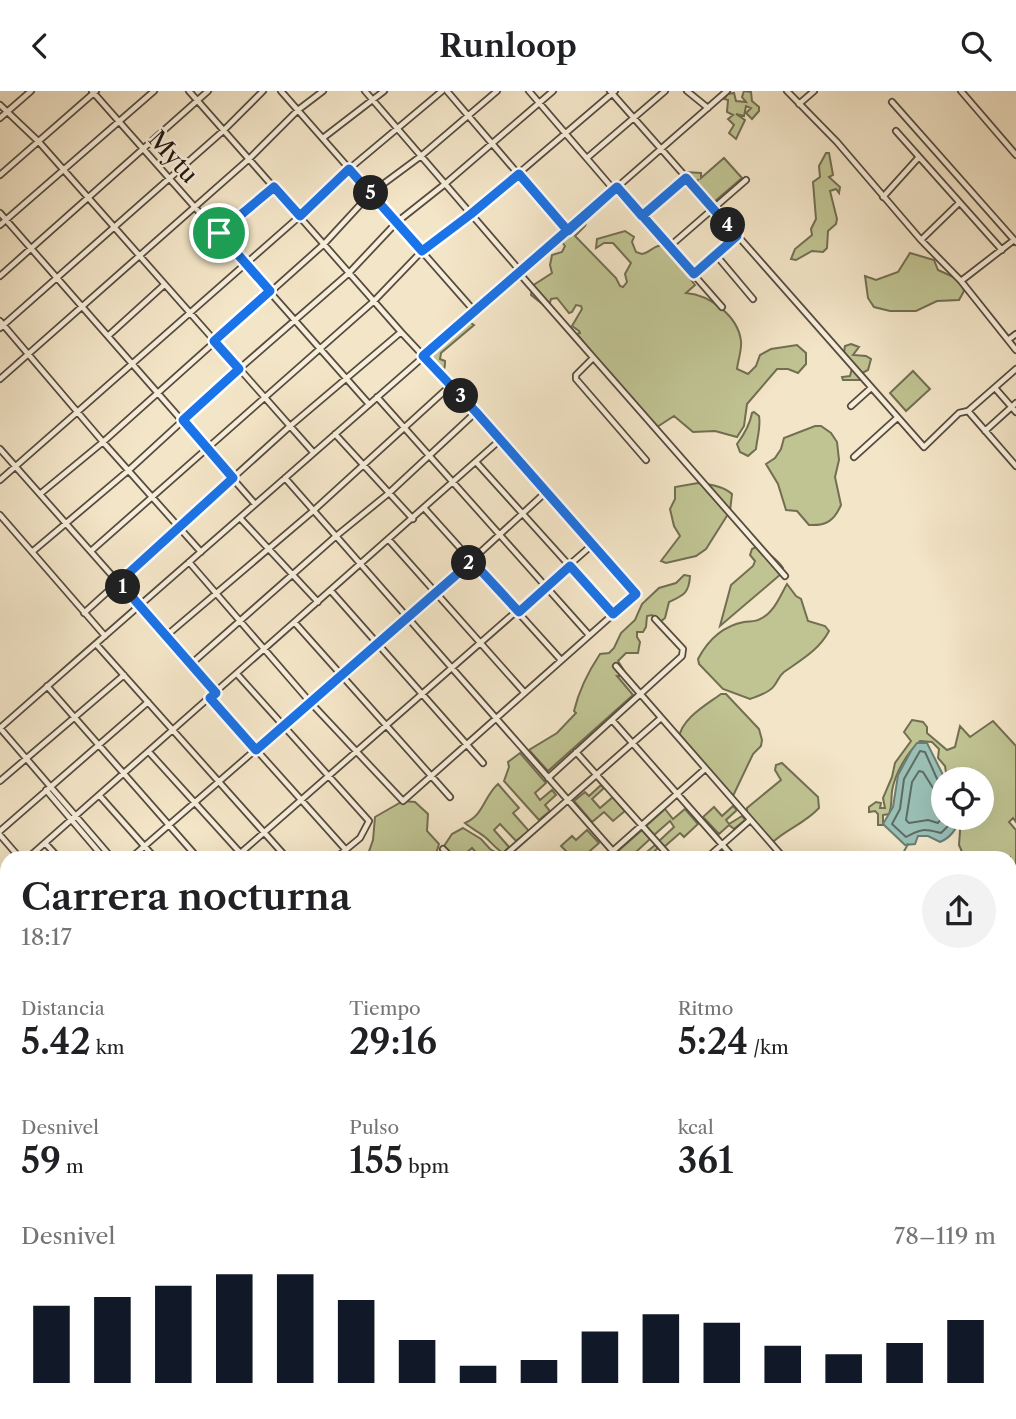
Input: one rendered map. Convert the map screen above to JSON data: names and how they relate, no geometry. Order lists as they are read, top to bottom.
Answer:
{
  "streets": {
    "street": ["Mytu"]
  },
  "page": {
    "header": "Runloop",
    "pins": [
      "5",
      "4",
      "3",
      "2",
      "1"
    ],
    "heading": ["Carrera nocturna", "18:17"],
    "stats": [
      ["Distancia", "5.42 km"],
      ["Tiempo", "29:16"],
      ["Ritmo", "5:24 /km"],
      ["Desnivel", "59 m"],
      ["Pulso", "155 bpm"],
      ["kcal", "361"]
    ],
    "chart": ["Desnivel", "78–119 m"]
  }
}
